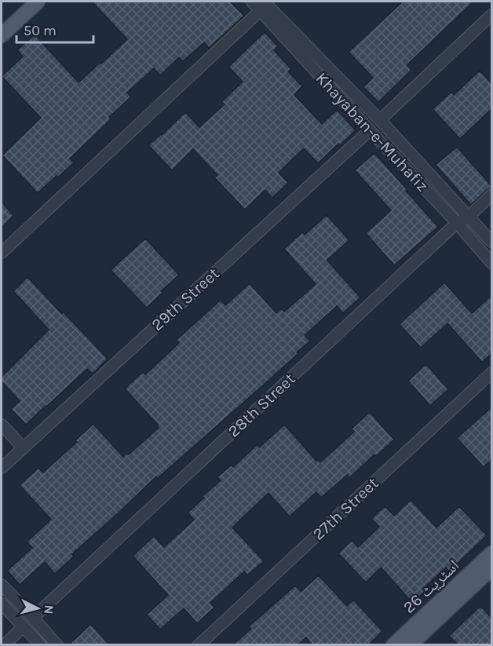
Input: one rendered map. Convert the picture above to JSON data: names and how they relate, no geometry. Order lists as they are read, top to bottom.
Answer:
{
  "streets": {
    "main road": ["اسٹریٹ 26"],
    "street": [
      "Khayaban-e-Muhafiz",
      "29th Street",
      "28th Street",
      "27th Street"
    ]
  },
  "crossings": [
    ["Khayaban-e-Muhafiz", "29th Street"],
    ["Khayaban-e-Muhafiz", "28th Street"]
  ],
  "scale_bar": "50 m",
  "north": "right"
}
